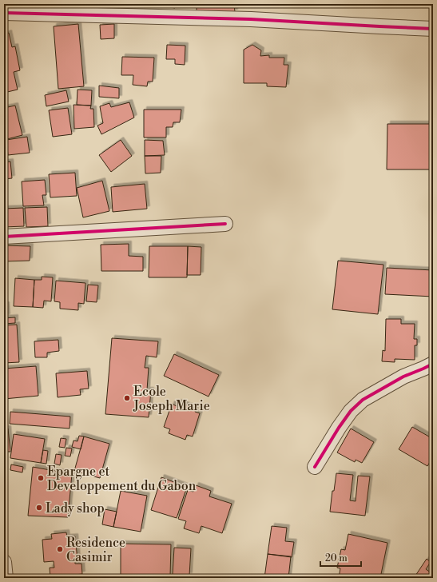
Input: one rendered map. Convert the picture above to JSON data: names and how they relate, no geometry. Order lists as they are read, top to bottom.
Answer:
{
  "places": [
    "Ecole Joseph Marie",
    "Epargne et Developpement du Gabon",
    "Lady shop",
    "Residence Casimir"
  ],
  "scale_bar": "20 m"
}
